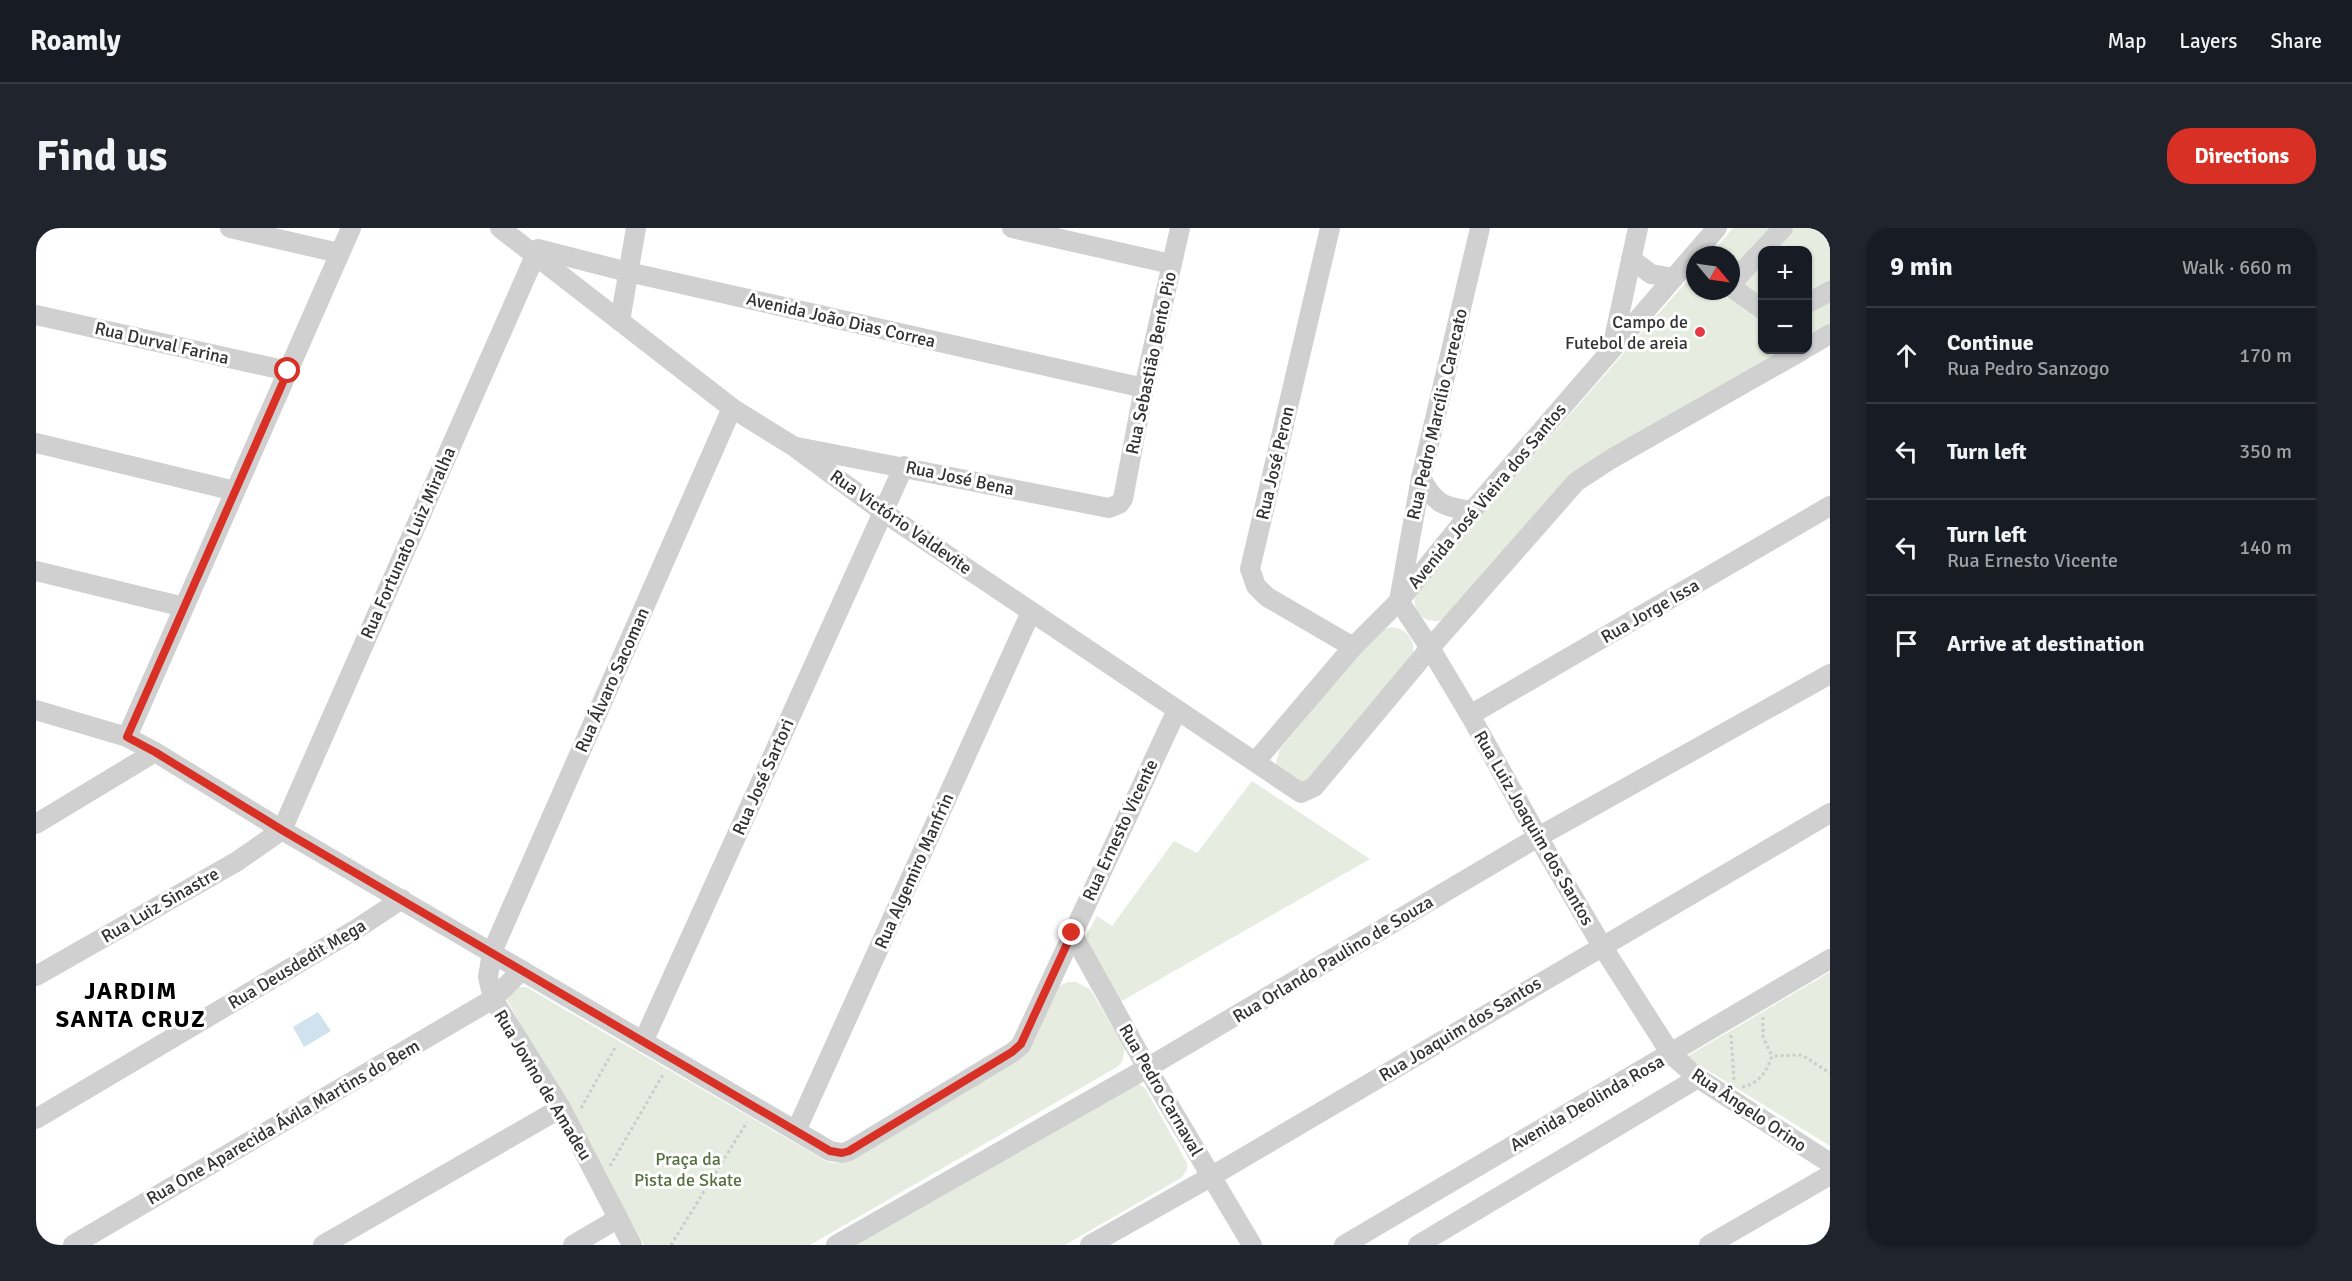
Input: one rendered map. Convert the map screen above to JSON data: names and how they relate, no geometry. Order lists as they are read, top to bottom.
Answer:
{
  "streets": {
    "street": [
      "Avenida João Dias Correa",
      "Rua Durval Farina",
      "Rua Sebastião Bento Pio",
      "Rua Pedro Marcílio Carecato",
      "Rua José Peron",
      "Rua José Bena",
      "Avenida José Vieira dos Santos",
      "Rua Victório Valdevite",
      "Rua Fortunato Luiz Miralha",
      "Rua Jorge Issa",
      "Rua Álvaro Sacoman",
      "Rua José Sartori",
      "Rua Luiz Joaquim dos Santos",
      "Rua Ernesto Vicente",
      "Rua Algemiro Manfrin",
      "Rua Luiz Sinastre",
      "Rua Orlando Paulino de Souza",
      "Rua Deusdedit Mega",
      "Rua Joaquim dos Santos",
      "Rua Jovino de Amadeu",
      "Rua Pedro Carnaval",
      "Avenida Deolinda Rosa",
      "Rua Ângelo Orino",
      "Rua One Aparecida Ávila Martins do Bem"
    ]
  },
  "crossings": [
    ["Avenida João Dias Correa", "Rua Sebastião Bento Pio"],
    ["Avenida João Dias Correa", "Rua Victório Valdevite"],
    ["Avenida João Dias Correa", "Rua Fortunato Luiz Miralha"],
    ["Rua Sebastião Bento Pio", "Rua José Bena"],
    ["Rua Pedro Marcílio Carecato", "Avenida José Vieira dos Santos"],
    ["Rua Pedro Marcílio Carecato", "Rua Luiz Joaquim dos Santos"],
    ["Rua José Peron", "Avenida José Vieira dos Santos"],
    ["Rua José Bena", "Rua Victório Valdevite"],
    ["Rua José Bena", "Rua José Sartori"],
    ["Avenida José Vieira dos Santos", "Rua Victório Valdevite"],
    ["Avenida José Vieira dos Santos", "Rua Luiz Joaquim dos Santos"],
    ["Rua Victório Valdevite", "Rua Fortunato Luiz Miralha"],
    ["Rua Victório Valdevite", "Rua Álvaro Sacoman"],
    ["Rua Victório Valdevite", "Rua José Sartori"],
    ["Rua Victório Valdevite", "Rua Luiz Joaquim dos Santos"],
    ["Rua Victório Valdevite", "Rua Ernesto Vicente"],
    ["Rua Victório Valdevite", "Rua Algemiro Manfrin"],
    ["Rua Fortunato Luiz Miralha", "Rua Luiz Sinastre"],
    ["Rua Jorge Issa", "Rua Luiz Joaquim dos Santos"],
    ["Rua Álvaro Sacoman", "Rua Jovino de Amadeu"],
    ["Rua Luiz Joaquim dos Santos", "Rua Orlando Paulino de Souza"],
    ["Rua Luiz Joaquim dos Santos", "Rua Joaquim dos Santos"],
    ["Rua Luiz Joaquim dos Santos", "Avenida Deolinda Rosa"],
    ["Rua Luiz Joaquim dos Santos", "Rua Ângelo Orino"],
    ["Rua Ernesto Vicente", "Rua Algemiro Manfrin"],
    ["Rua Ernesto Vicente", "Rua Pedro Carnaval"],
    ["Rua Orlando Paulino de Souza", "Rua Pedro Carnaval"],
    ["Rua Joaquim dos Santos", "Rua Pedro Carnaval"],
    ["Rua Jovino de Amadeu", "Rua One Aparecida Ávila Martins do Bem"],
    ["Avenida Deolinda Rosa", "Rua Ângelo Orino"]
  ],
  "districts": ["JARDIM SANTA CRUZ"],
  "parks": ["Praça da Pista de Skate"],
  "places": ["Campo de Futebol de areia"],
  "north": "bottom right",
  "page": {
    "header": "Roamly",
    "nav": ["Map", "Layers", "Share"],
    "buttons": "Directions",
    "title": "Find us",
    "heading": ["9 min", "Walk · 660 m"],
    "map_buttons": ["+", "−"],
    "list": [
      ["Continue", "Rua Pedro Sanzogo", "170 m"],
      ["Turn left", "350 m"],
      ["Turn left", "Rua Ernesto Vicente", "140 m"],
      "Arrive at destination"
    ]
  }
}
